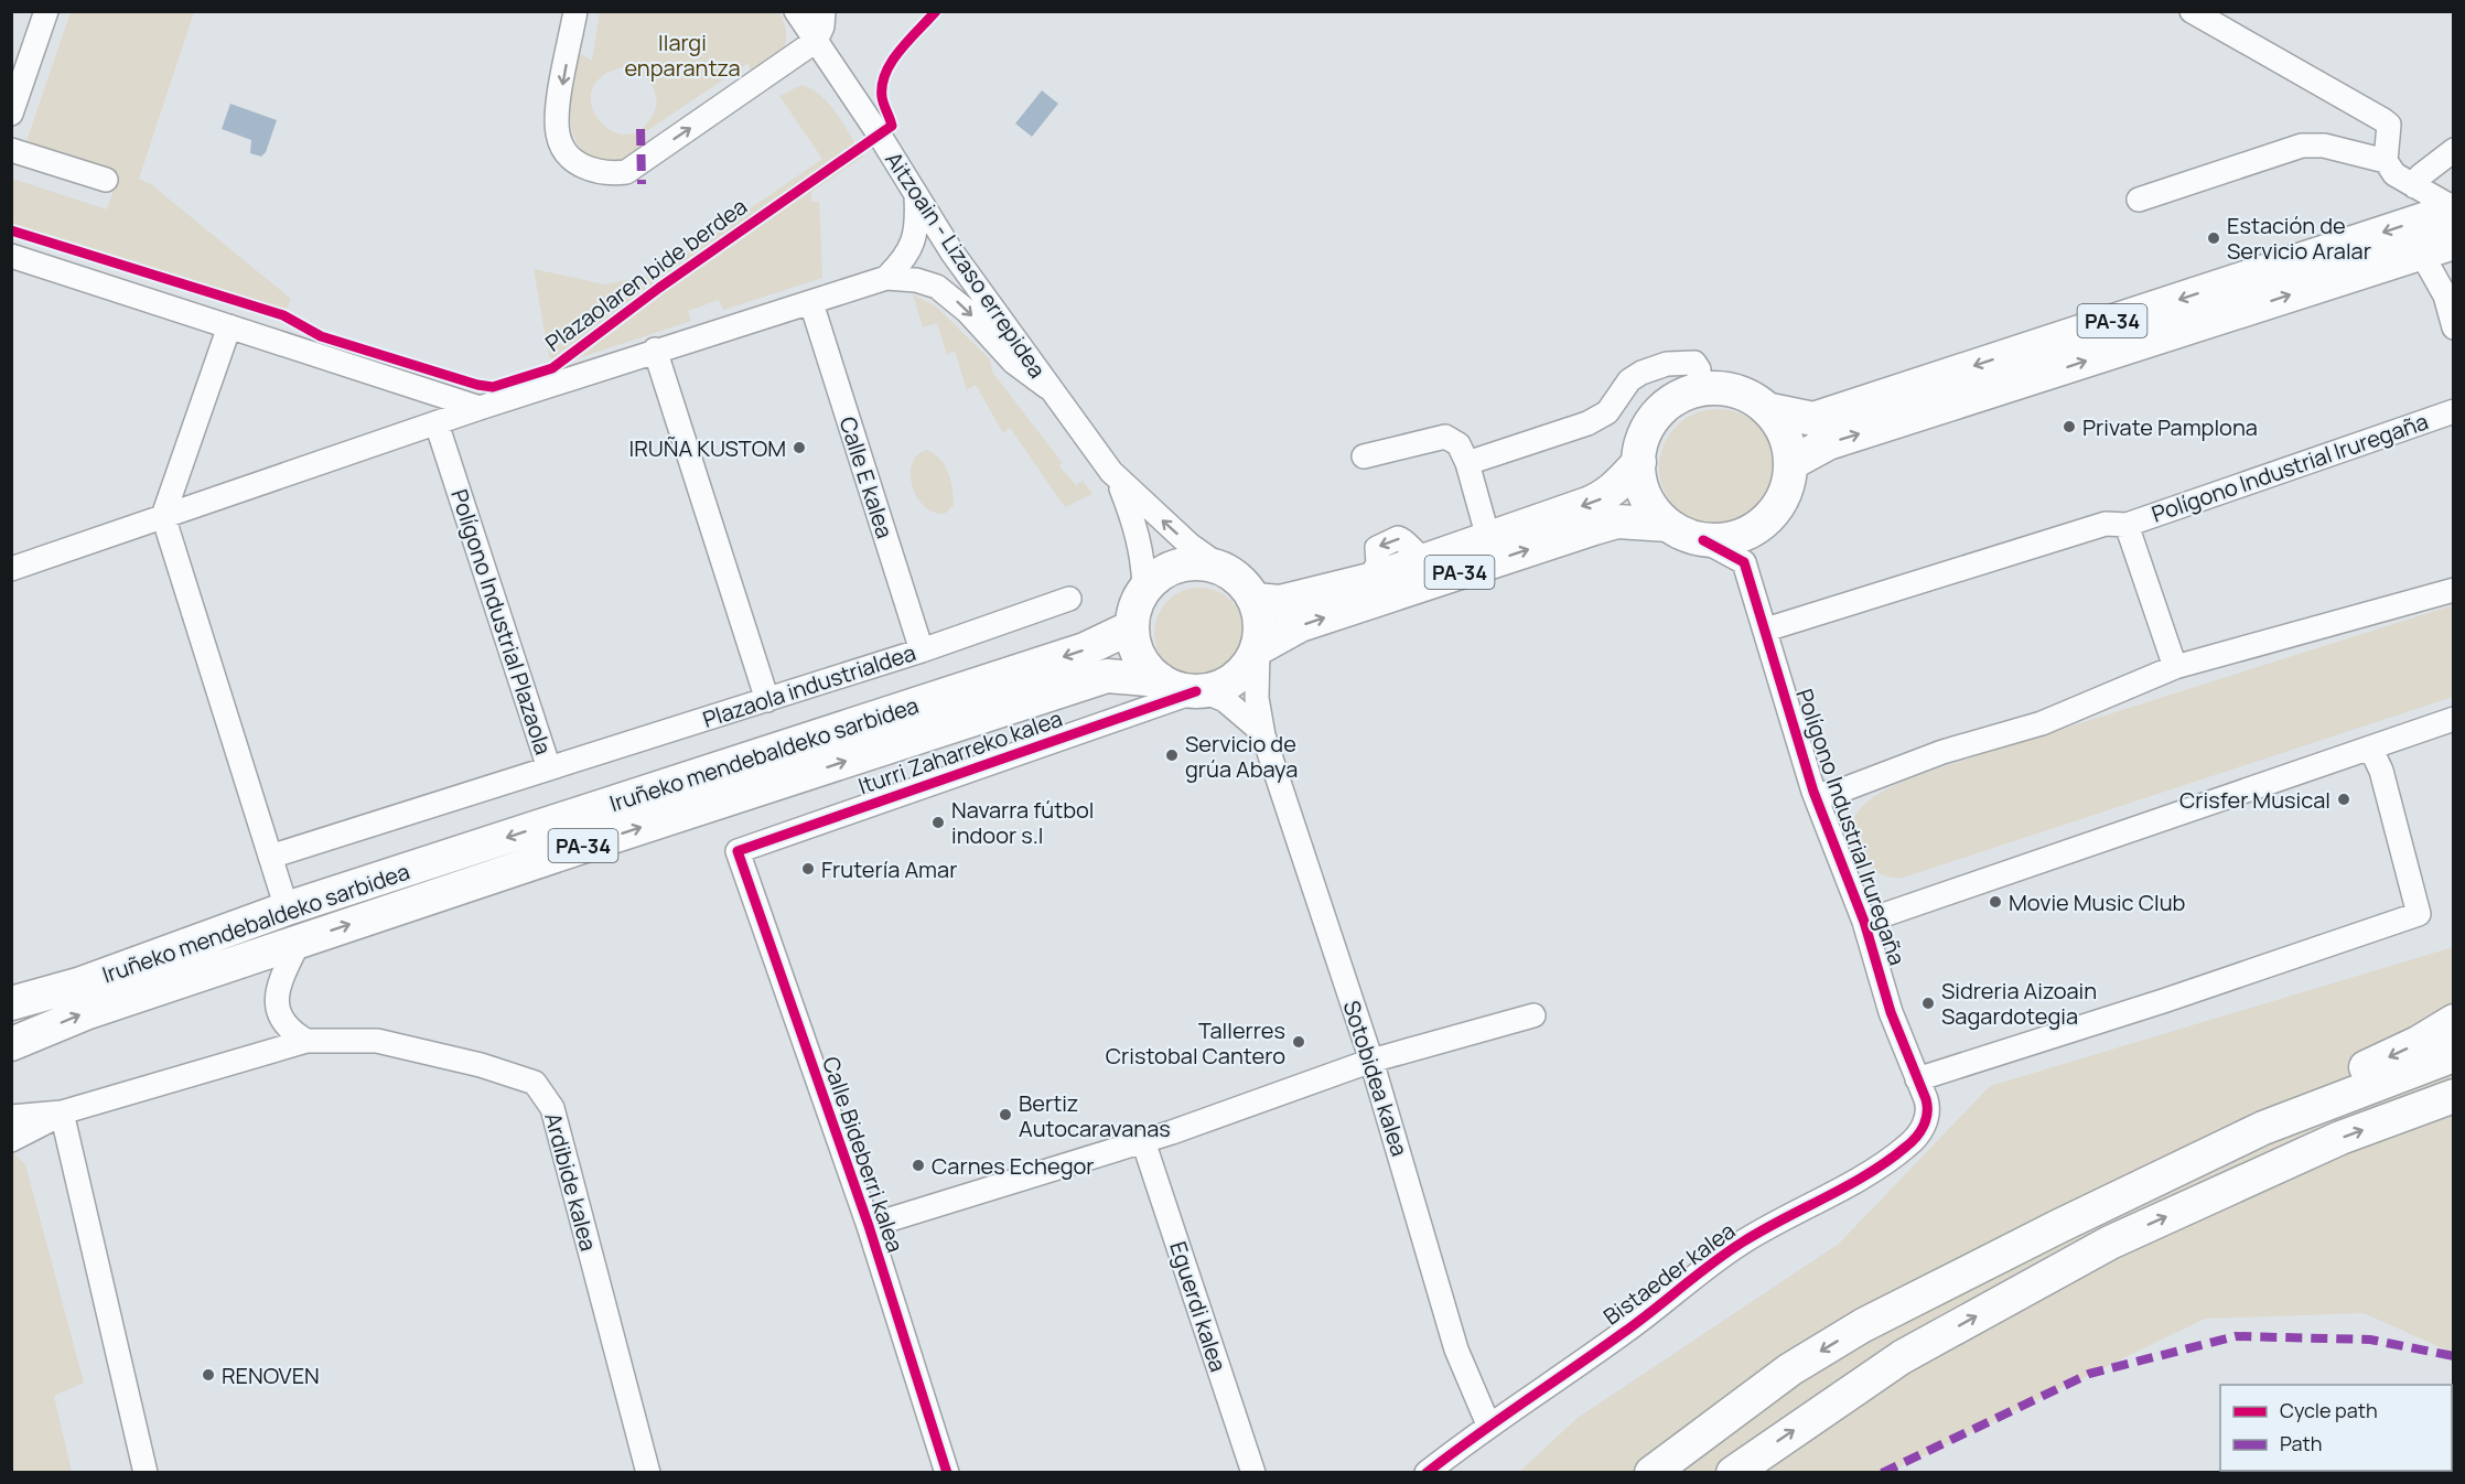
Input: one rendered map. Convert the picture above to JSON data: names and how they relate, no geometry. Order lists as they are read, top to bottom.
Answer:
{
  "streets": {
    "highway": ["PA-34", "Iruñeko mendebaldeko sarbidea"],
    "street": [
      "Aitzoain - Lizaso errepidea",
      "Polígono Industrial Iruregaña",
      "Calle E kalea",
      "Polígono Industrial Plazaola",
      "Plazaola industrialdea",
      "Iturri Zaharreko kalea",
      "Sotobidea kalea",
      "Calle Bideberri kalea",
      "Ardibide kalea",
      "Bistaeder kalea",
      "Eguerdi kalea"
    ],
    "cycle path": ["Plazaolaren bide berdea"]
  },
  "crossings": [
    ["PA-34", "Polígono Industrial Iruregaña"],
    ["PA-34", "Iturri Zaharreko kalea"],
    ["PA-34", "Iruñeko mendebaldeko sarbidea"],
    ["PA-34", "Sotobidea kalea"],
    ["Polígono Industrial Iruregaña", "Bistaeder kalea"],
    ["Calle E kalea", "Plazaola industrialdea"],
    ["Polígono Industrial Plazaola", "Plazaola industrialdea"],
    ["Iturri Zaharreko kalea", "Iruñeko mendebaldeko sarbidea"],
    ["Iturri Zaharreko kalea", "Sotobidea kalea"],
    ["Iturri Zaharreko kalea", "Calle Bideberri kalea"],
    ["Iruñeko mendebaldeko sarbidea", "Sotobidea kalea"],
    ["Sotobidea kalea", "Bistaeder kalea"]
  ],
  "parks": ["Ilargi enparantza"],
  "places": [
    "Estación de Servicio Aralar",
    "Private Pamplona",
    "IRUÑA KUSTOM",
    "Servicio de grúa Abaya",
    "Crisfer Musical",
    "Navarra fútbol indoor s.l",
    "Frutería Amar",
    "Movie Music Club",
    "Sidreria Aizoain Sagardotegia",
    "Tallerres Cristobal Cantero",
    "Bertiz Autocaravanas",
    "Carnes Echegor",
    "RENOVEN"
  ],
  "legend": ["Cycle path", "Path"]
}
